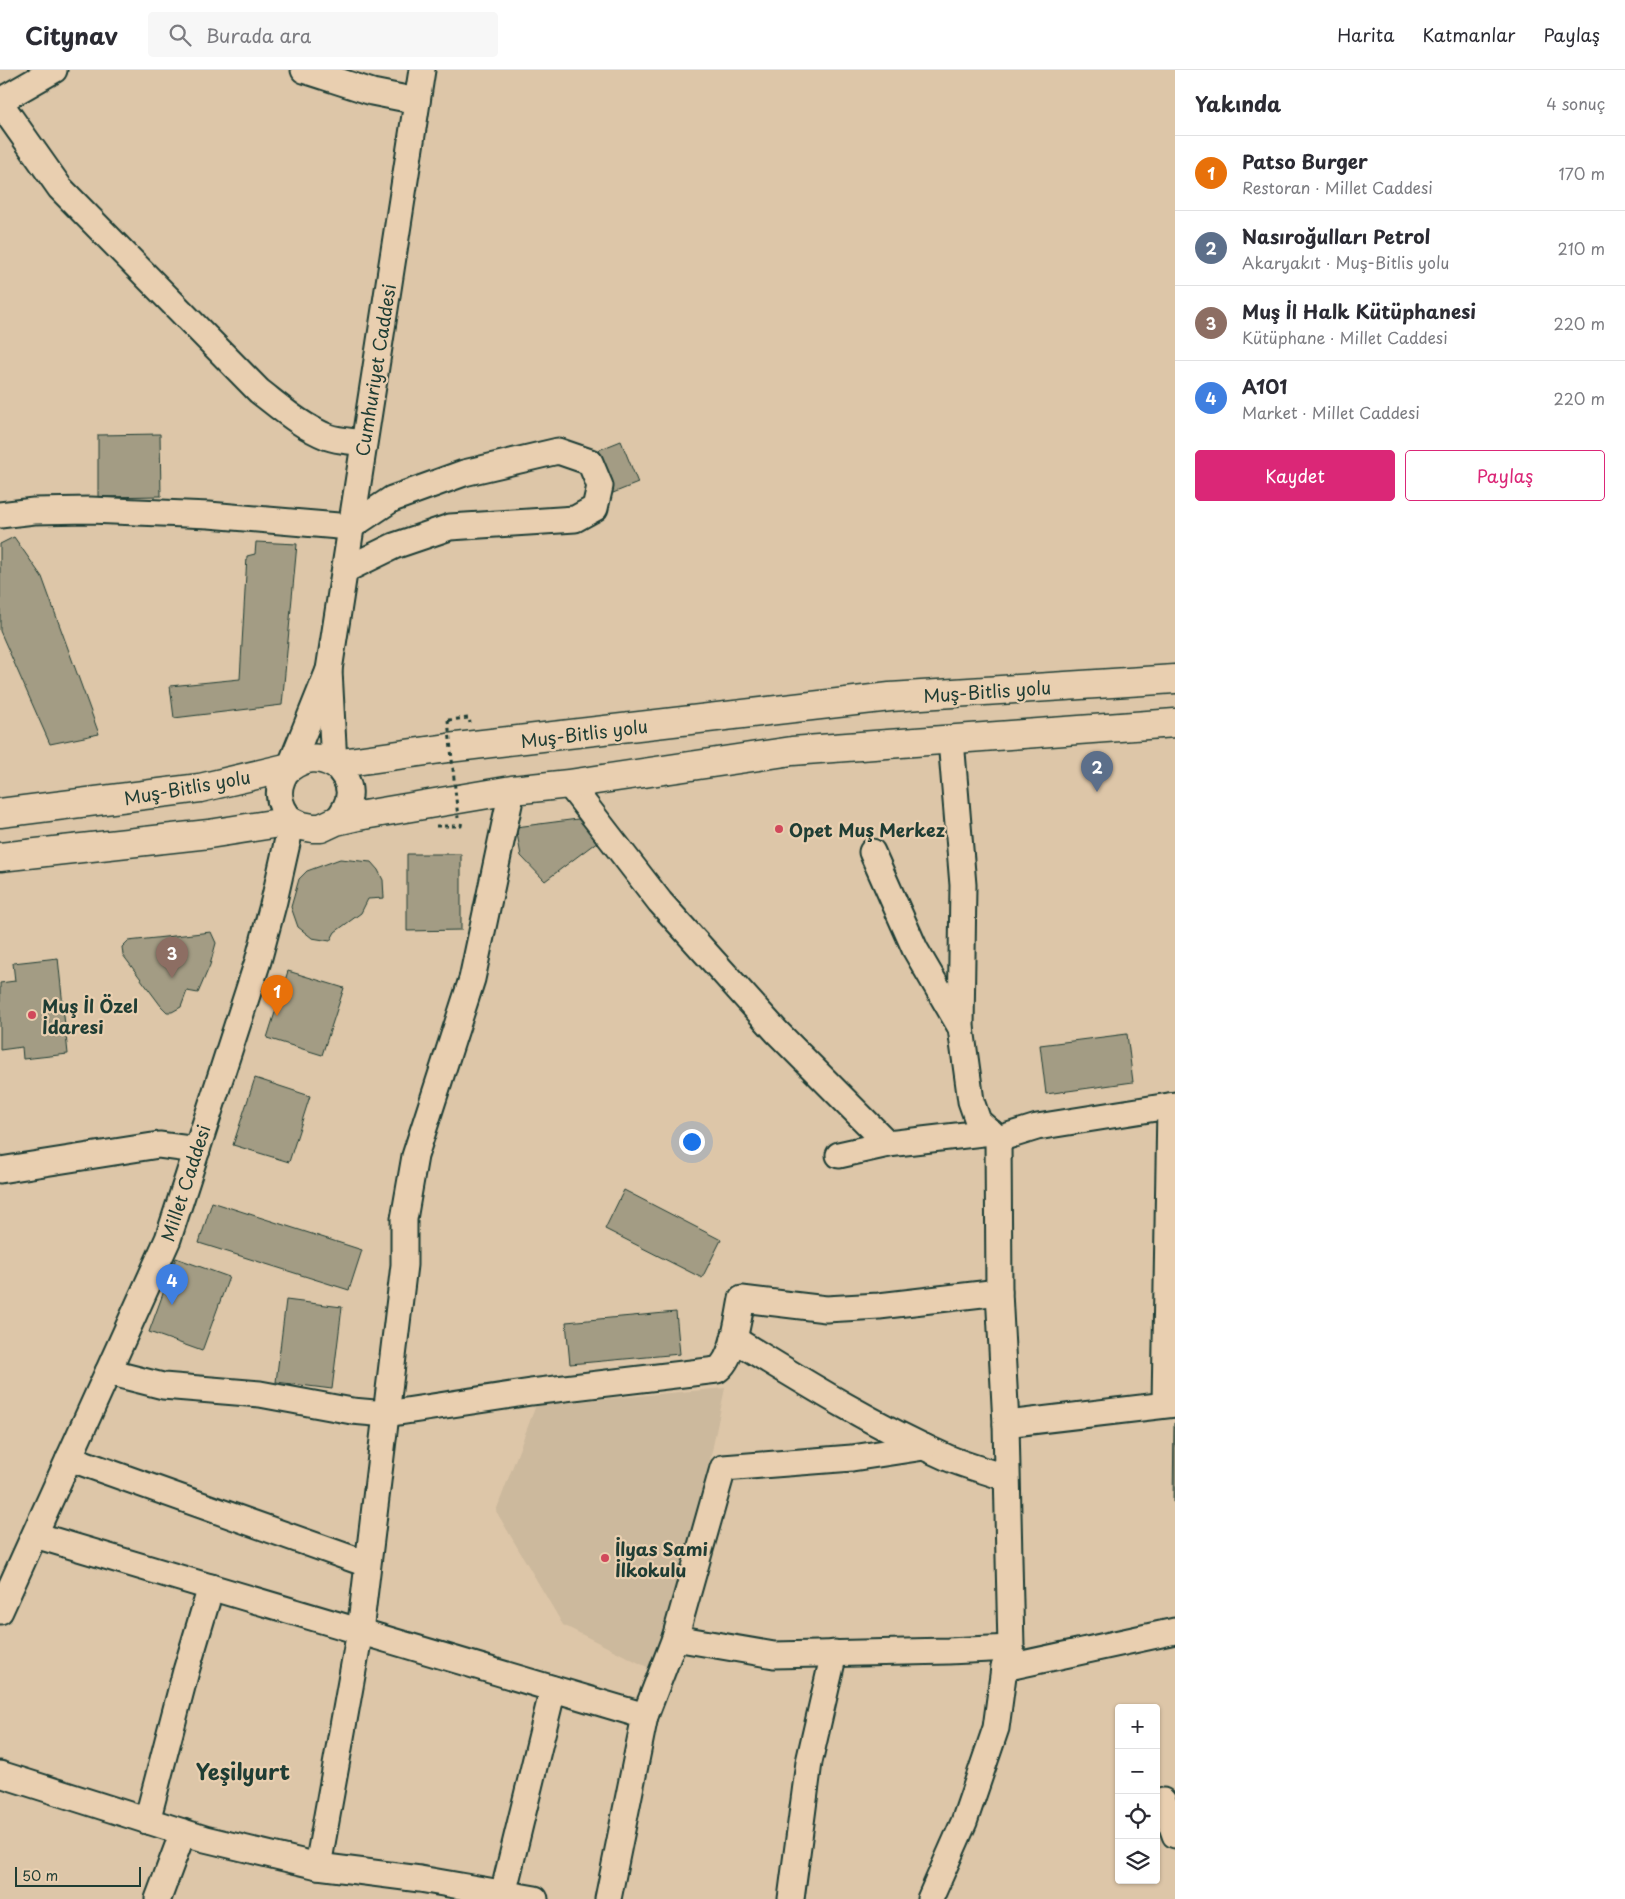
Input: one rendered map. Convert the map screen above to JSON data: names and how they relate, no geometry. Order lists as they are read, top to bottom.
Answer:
{
  "streets": {
    "highway": ["Muş-Bitlis yolu"],
    "street": ["Cumhuriyet Caddesi", "Millet Caddesi"]
  },
  "crossings": [
    ["Cumhuriyet Caddesi", "Muş-Bitlis yolu"],
    ["Cumhuriyet Caddesi", "Millet Caddesi"],
    ["Muş-Bitlis yolu", "Millet Caddesi"]
  ],
  "districts": ["Yeşilyurt"],
  "places": ["Opet Muş Merkez", "Muş İl Özel İdaresi", "İlyas Sami İlkokulu"],
  "scale_bar": "50 m",
  "page": {
    "header": "Citynav",
    "search": "Burada ara",
    "nav": ["Harita", "Katmanlar", "Paylaş"],
    "heading": ["Yakında", "4 sonuç"],
    "list": [
      {
        "mark": "1",
        "name": "Patso Burger",
        "note": "Restoran · Millet Caddesi",
        "value": "170 m"
      },
      {
        "mark": "2",
        "name": "Nasıroğulları Petrol",
        "note": "Akaryakıt · Muş-Bitlis yolu",
        "value": "210 m"
      },
      {
        "mark": "3",
        "name": "Muş İl Halk Kütüphanesi",
        "note": "Kütüphane · Millet Caddesi",
        "value": "220 m"
      },
      {
        "mark": "4",
        "name": "A101",
        "note": "Market · Millet Caddesi",
        "value": "220 m"
      }
    ],
    "buttons": ["Kaydet", "Paylaş"],
    "pins": [
      "2",
      "3",
      "1",
      "4"
    ],
    "map_buttons": ["+", "−"],
    "scale": "50 m"
  }
}
